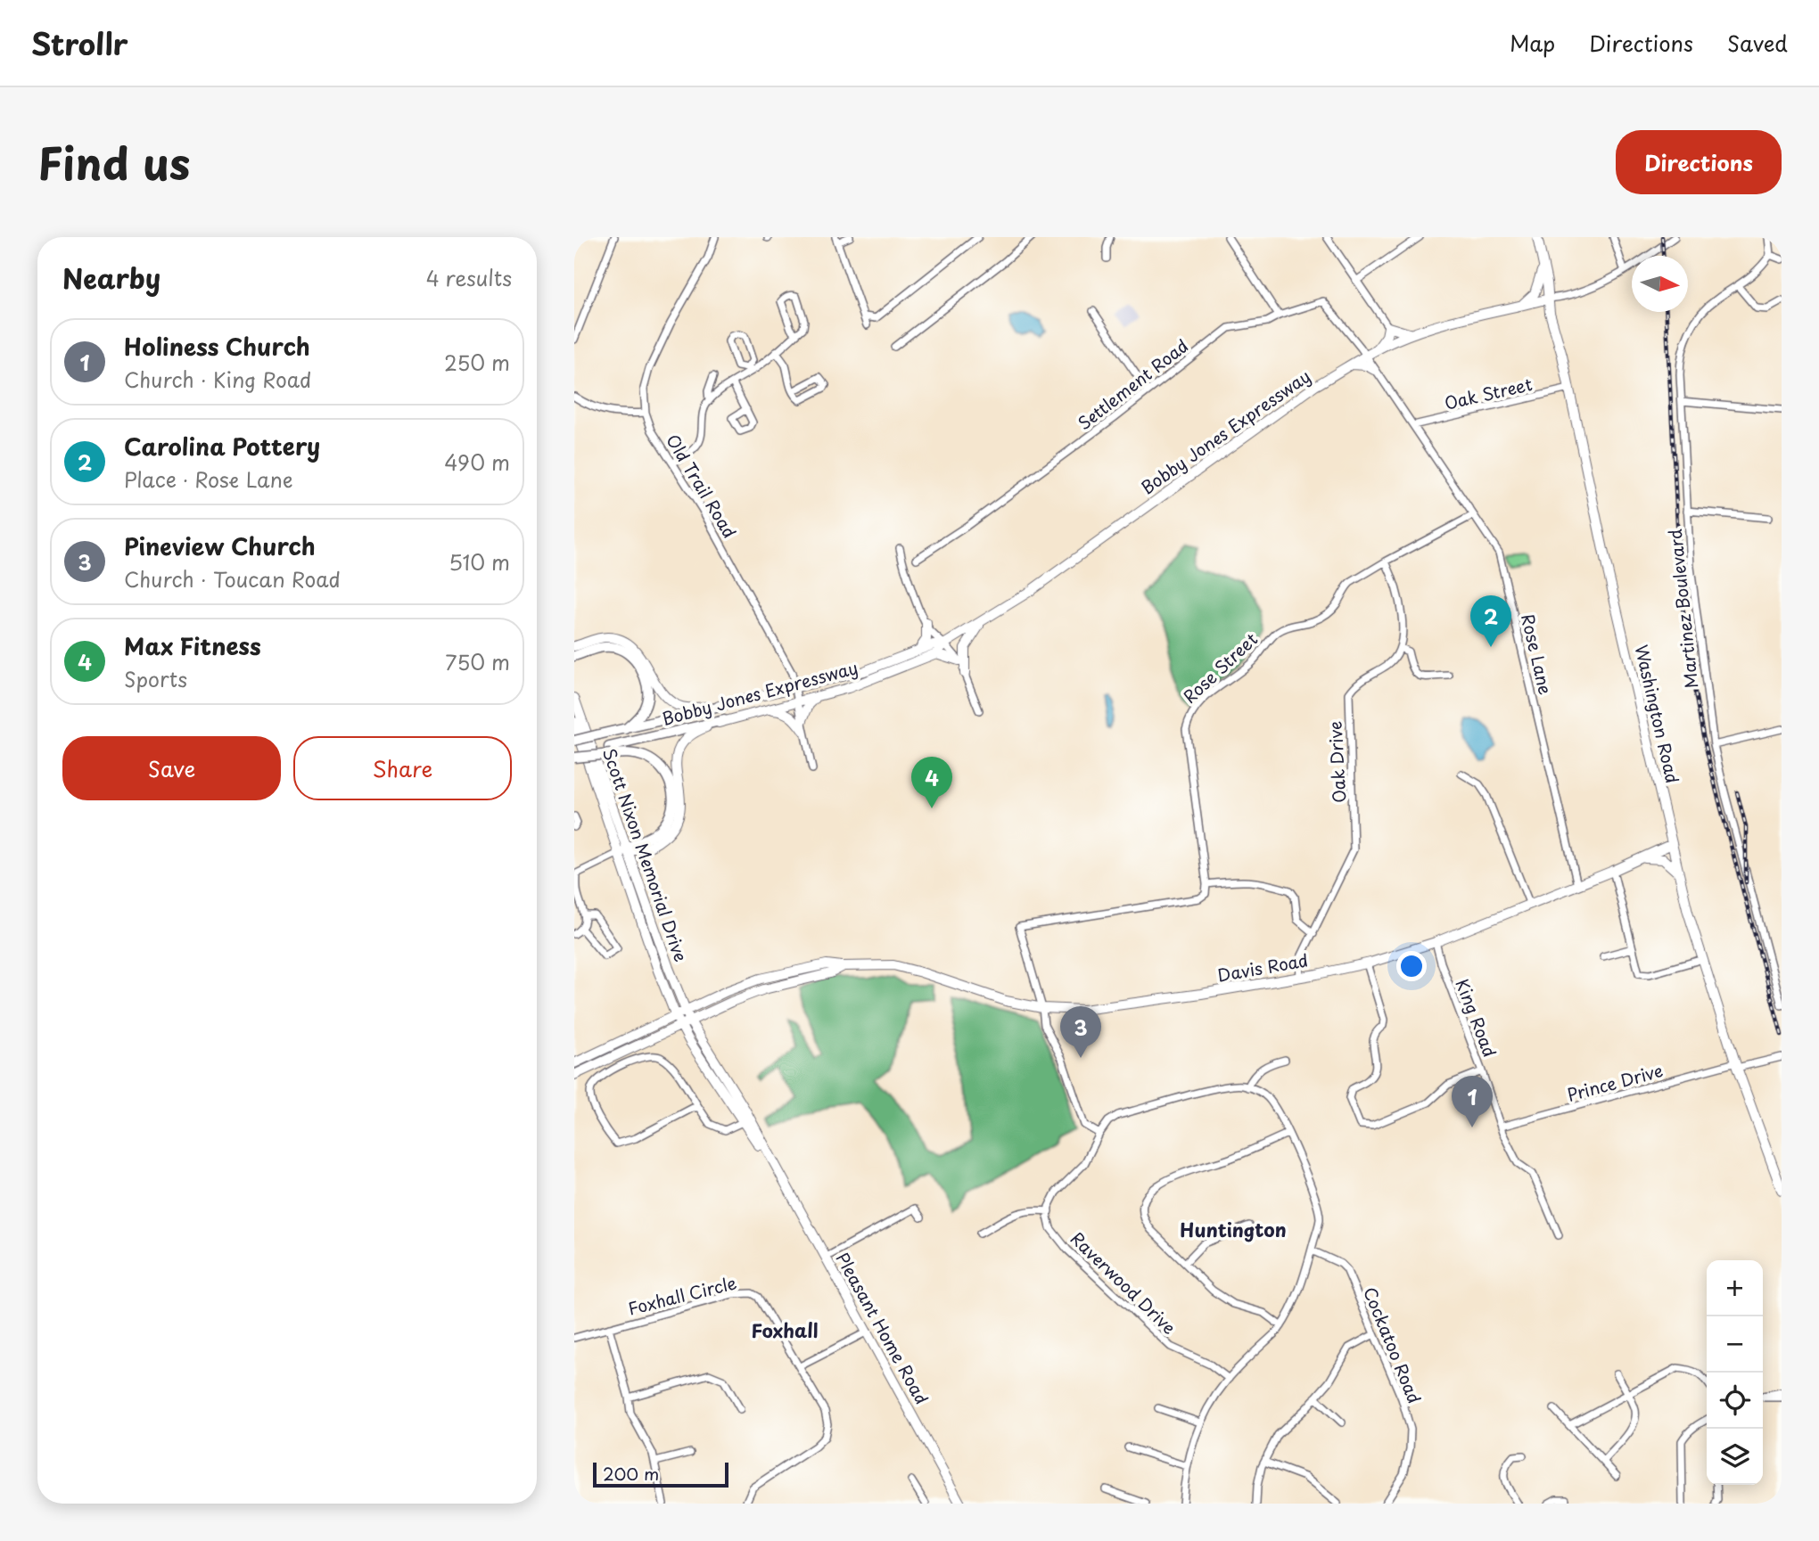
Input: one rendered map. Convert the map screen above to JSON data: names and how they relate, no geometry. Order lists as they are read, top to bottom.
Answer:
{
  "streets": {
    "highway": ["Bobby Jones Expressway"],
    "main road": [
      "Washington Road",
      "Scott Nixon Memorial Drive",
      "Davis Road",
      "Pleasant Home Road"
    ],
    "street": [
      "Settlement Road",
      "Oak Street",
      "Old Trail Road",
      "Martinez Boulevard",
      "Rose Lane",
      "Rose Street",
      "Oak Drive",
      "King Road",
      "Prince Drive",
      "Raverwood Drive",
      "Foxhall Circle",
      "Cockatoo Road"
    ]
  },
  "crossings": [
    ["Settlement Road", "Bobby Jones Expressway"],
    ["Settlement Road", "Rose Lane"],
    ["Oak Street", "Rose Lane"],
    ["Oak Street", "Washington Road"],
    ["Bobby Jones Expressway", "Old Trail Road"],
    ["Bobby Jones Expressway", "Rose Lane"],
    ["Bobby Jones Expressway", "Washington Road"],
    ["Rose Lane", "Rose Street"],
    ["Rose Lane", "Davis Road"],
    ["Washington Road", "Davis Road"],
    ["Washington Road", "Prince Drive"],
    ["Oak Drive", "Davis Road"],
    ["Scott Nixon Memorial Drive", "Davis Road"],
    ["Scott Nixon Memorial Drive", "Pleasant Home Road"],
    ["Davis Road", "King Road"],
    ["Davis Road", "Pleasant Home Road"],
    ["King Road", "Prince Drive"]
  ],
  "districts": ["Huntington", "Foxhall"],
  "scale_bar": "200 m",
  "north": "right",
  "page": {
    "header": "Strollr",
    "nav": ["Map", "Directions", "Saved"],
    "title": "Find us",
    "buttons": [
      "Directions",
      ["Save", "Share"]
    ],
    "heading": ["Nearby", "4 results"],
    "list": [
      {
        "mark": "1",
        "name": "Holiness Church",
        "note": "Church · King Road",
        "value": "250 m"
      },
      {
        "mark": "2",
        "name": "Carolina Pottery",
        "note": "Place · Rose Lane",
        "value": "490 m"
      },
      {
        "mark": "3",
        "name": "Pineview Church",
        "note": "Church · Toucan Road",
        "value": "510 m"
      },
      {
        "mark": "4",
        "name": "Max Fitness",
        "note": "Sports",
        "value": "750 m"
      }
    ],
    "pins": [
      "2",
      "4",
      "3",
      "1"
    ],
    "map_buttons": ["+", "−"],
    "scale": "200 m"
  }
}
